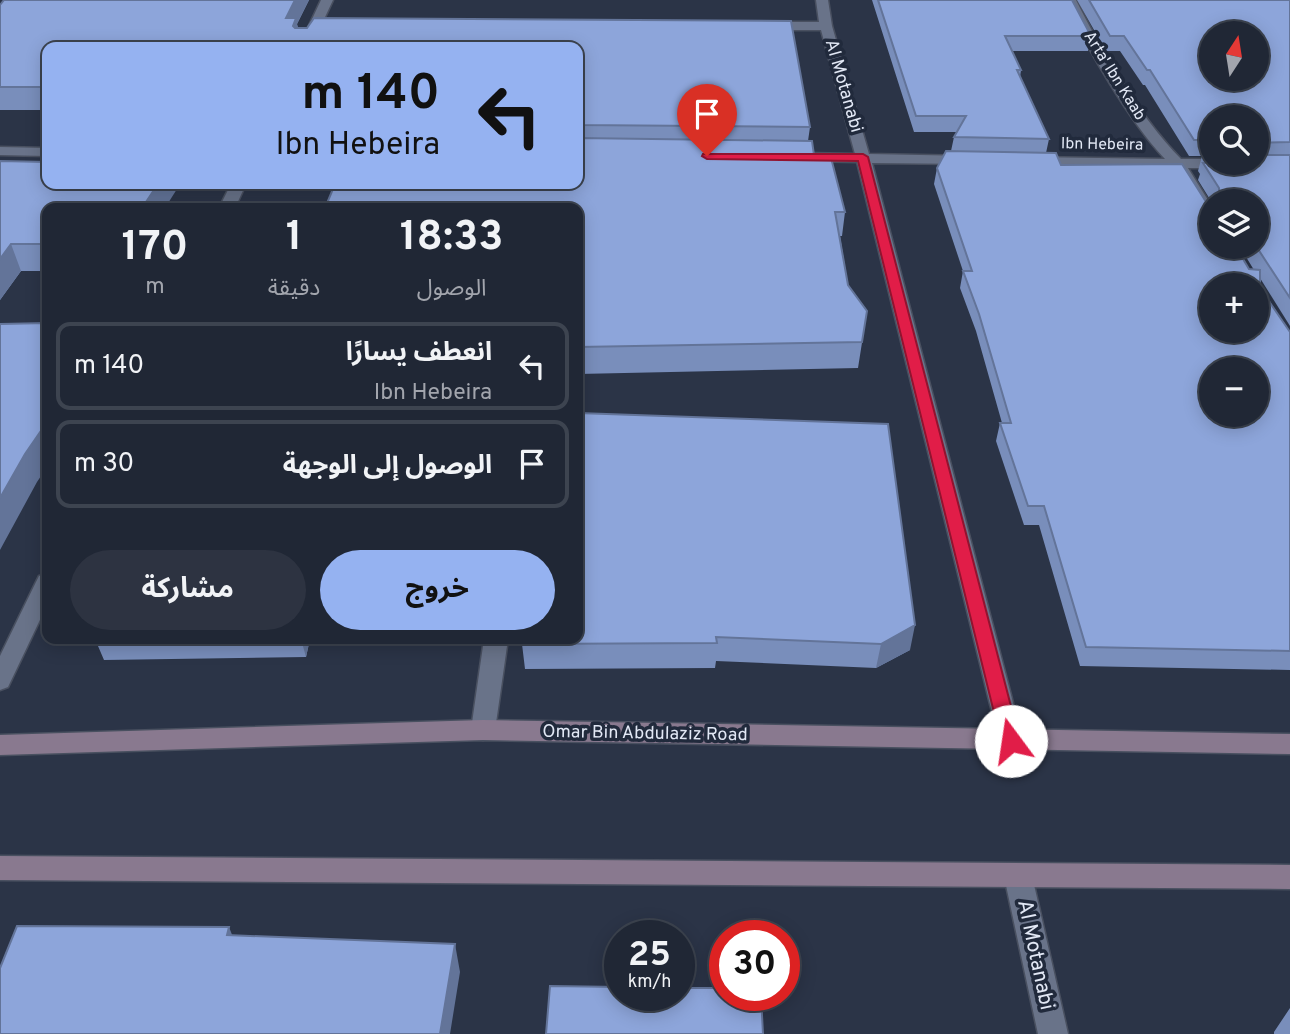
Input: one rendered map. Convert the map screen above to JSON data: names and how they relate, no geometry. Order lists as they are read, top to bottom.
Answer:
{
  "streets": {
    "main road": ["Omar Bin Abdulaziz Road"],
    "street": ["Arta' Ibn Kaab", "Al Motanabi", "Ibn Hebeira"]
  },
  "crossings": [
    ["Arta' Ibn Kaab", "Ibn Hebeira"],
    ["Al Motanabi", "Omar Bin Abdulaziz Road"]
  ],
  "north": "top",
  "page": {
    "map_buttons": ["+", "−"],
    "turn": ["140 m", "Ibn Hebeira"],
    "eta": [
      "18:33",
      "الوصول",
      "1",
      "دقيقة",
      "170",
      "m"
    ],
    "list": [
      {
        "name": "انعطف يسارًا",
        "note": "Ibn Hebeira",
        "value": "140 m"
      },
      {
        "name": "الوصول إلى الوجهة",
        "value": "30 m"
      }
    ],
    "buttons": ["خروج", "مشاركة"],
    "speed": "25 km/h",
    "limit": "30"
  }
}
